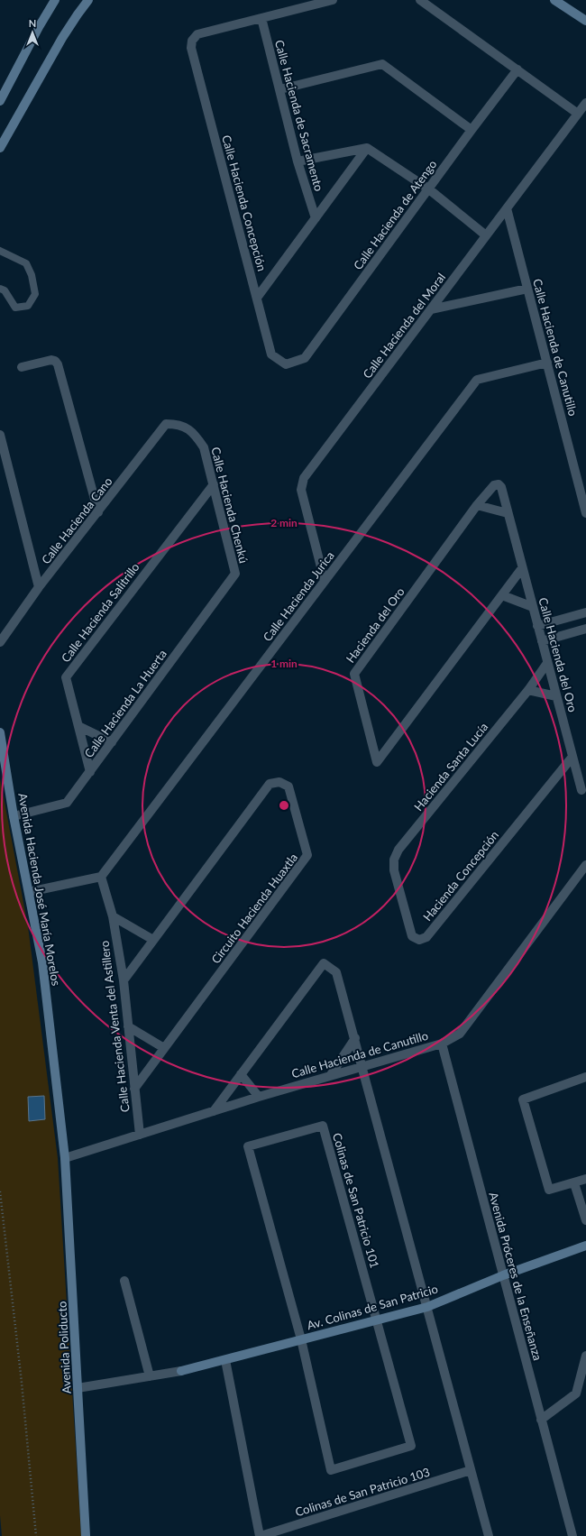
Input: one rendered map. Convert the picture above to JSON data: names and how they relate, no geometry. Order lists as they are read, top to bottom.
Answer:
{
  "streets": {
    "main road": ["Avenida Hacienda José María Morelos", "Av. Colinas de San Patricio", "Avenida Poliducto"],
    "street": [
      "Calle Hacienda de Sacramento",
      "Calle Hacienda Concepción",
      "Calle Hacienda de Atengo",
      "Calle Hacienda del Moral",
      "Calle Hacienda de Canutillo",
      "Calle Hacienda Chenkú",
      "Calle Hacienda Cano",
      "Calle Hacienda Jurica",
      "Calle Hacienda Salitrillo",
      "Hacienda del Oro",
      "Calle Hacienda del Oro",
      "Calle Hacienda La Huerta",
      "Hacienda Santa Lucía",
      "Hacienda Concepción",
      "Circuito Hacienda Huaxtla",
      "Calle Hacienda Venta del Astillero",
      "Colinas de San Patricio 101",
      "Avenida Próceres de la Enseñanza",
      "Colinas de San Patricio 103"
    ]
  },
  "crossings": [
    ["Calle Hacienda de Sacramento", "Calle Hacienda Concepción"],
    ["Calle Hacienda Concepción", "Calle Hacienda de Atengo"],
    ["Calle Hacienda del Moral", "Calle Hacienda de Canutillo"],
    ["Calle Hacienda del Moral", "Calle Hacienda Jurica"],
    ["Calle Hacienda de Canutillo", "Calle Hacienda Jurica"],
    ["Calle Hacienda de Canutillo", "Avenida Hacienda José María Morelos"],
    ["Calle Hacienda de Canutillo", "Calle Hacienda Venta del Astillero"],
    ["Calle Hacienda de Canutillo", "Avenida Próceres de la Enseñanza"],
    ["Calle Hacienda de Canutillo", "Avenida Poliducto"],
    ["Calle Hacienda Chenkú", "Calle Hacienda Cano"],
    ["Calle Hacienda Chenkú", "Calle Hacienda Salitrillo"],
    ["Calle Hacienda Chenkú", "Calle Hacienda La Huerta"],
    ["Calle Hacienda Jurica", "Calle Hacienda Venta del Astillero"],
    ["Calle Hacienda Salitrillo", "Calle Hacienda La Huerta"],
    ["Hacienda del Oro", "Calle Hacienda del Oro"],
    ["Calle Hacienda del Oro", "Hacienda Santa Lucía"],
    ["Calle Hacienda del Oro", "Hacienda Concepción"],
    ["Calle Hacienda La Huerta", "Avenida Hacienda José María Morelos"],
    ["Hacienda Santa Lucía", "Hacienda Concepción"],
    ["Avenida Hacienda José María Morelos", "Avenida Poliducto"],
    ["Circuito Hacienda Huaxtla", "Calle Hacienda Venta del Astillero"],
    ["Colinas de San Patricio 101", "Av. Colinas de San Patricio"],
    ["Avenida Próceres de la Enseñanza", "Av. Colinas de San Patricio"],
    ["Av. Colinas de San Patricio", "Colinas de San Patricio 103"]
  ],
  "north": "top",
  "rings": ["2 min", "1 min"]
}
